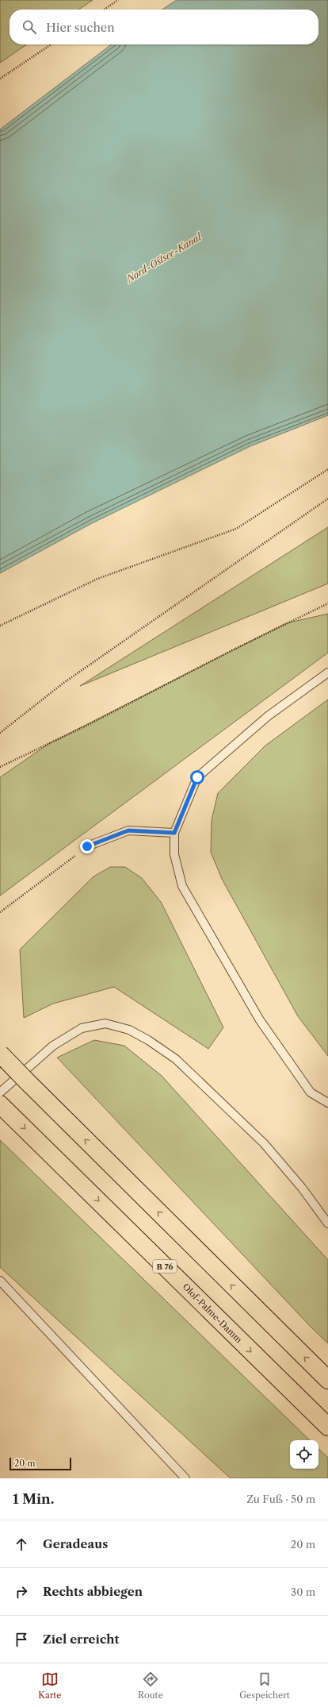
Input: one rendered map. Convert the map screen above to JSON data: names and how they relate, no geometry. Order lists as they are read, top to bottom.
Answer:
{
  "streets": {
    "highway": ["B 76", "Olof-Palme-Damm"]
  },
  "water": ["Nord-Ostsee-Kanal"],
  "scale_bar": "20 m",
  "page": {
    "search": "Hier suchen",
    "scale": "20 m",
    "heading": ["1 Min.", "Zu Fuß · 50 m"],
    "list": [
      ["Geradeaus", "20 m"],
      ["Rechts abbiegen", "30 m"],
      "Ziel erreicht"
    ],
    "nav": ["Karte", "Route", "Gespeichert"]
  }
}
